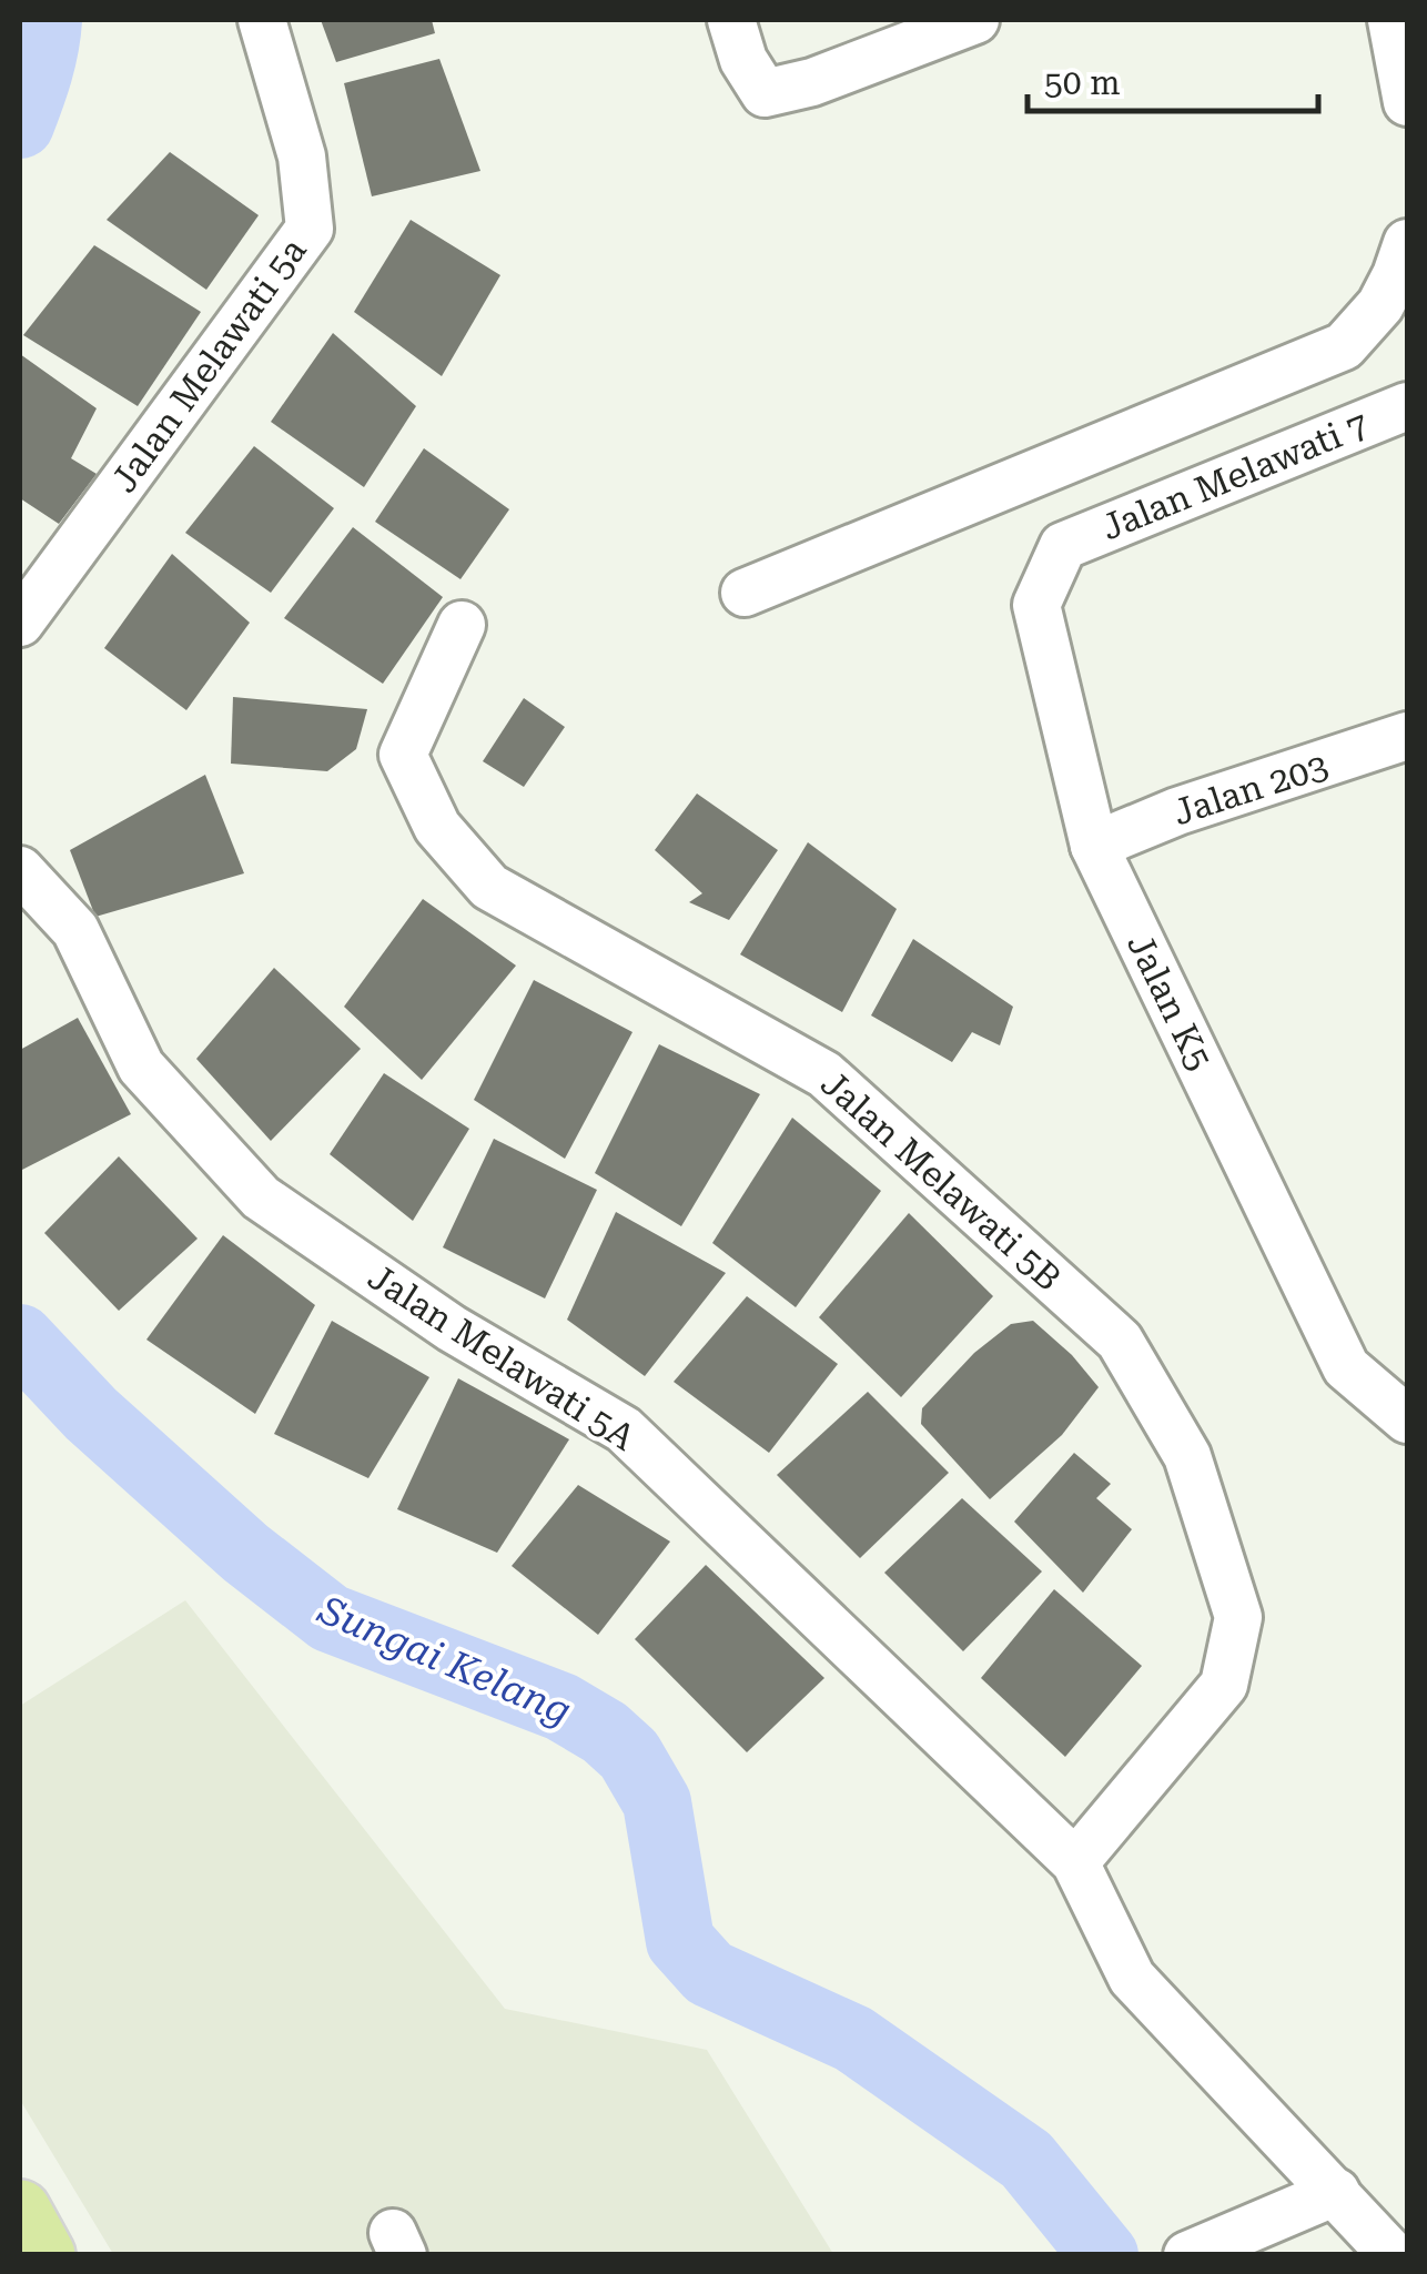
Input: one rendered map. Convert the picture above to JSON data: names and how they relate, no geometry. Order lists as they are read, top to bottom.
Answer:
{
  "streets": {
    "street": [
      "Jalan Melawati 5a",
      "Jalan Melawati 7",
      "Jalan 203",
      "Jalan K5",
      "Jalan Melawati 5B",
      "Jalan Melawati 5A"
    ]
  },
  "crossings": [
    ["Jalan Melawati 7", "Jalan K5"],
    ["Jalan 203", "Jalan K5"],
    ["Jalan Melawati 5B", "Jalan Melawati 5A"]
  ],
  "water": ["Sungai Kelang"],
  "scale_bar": "50 m"
}
